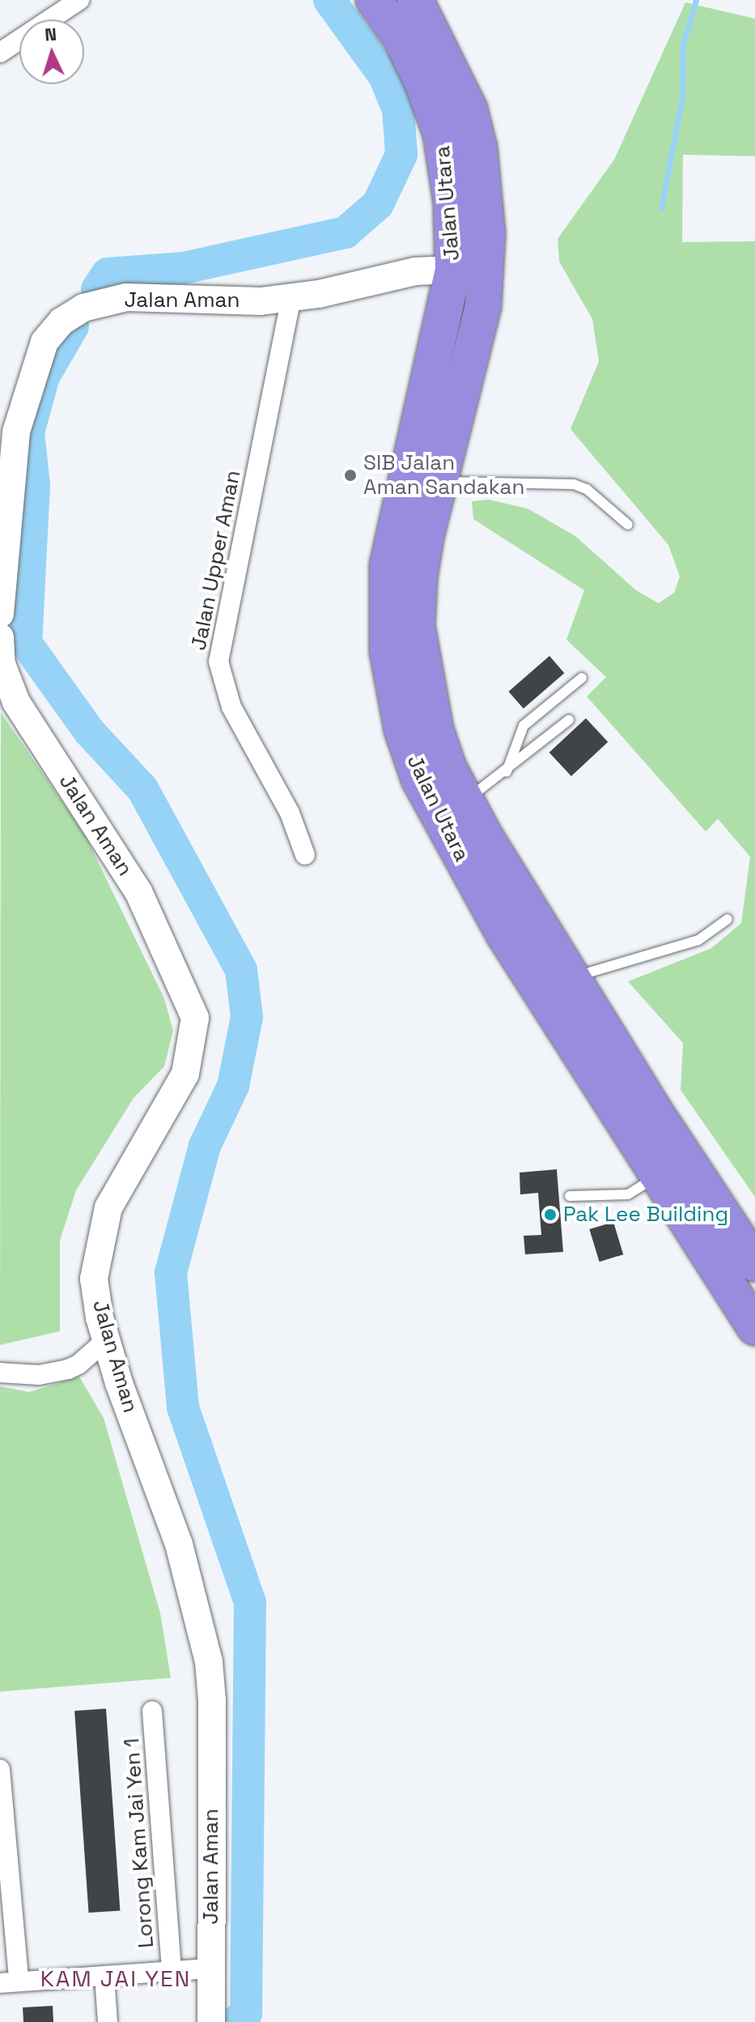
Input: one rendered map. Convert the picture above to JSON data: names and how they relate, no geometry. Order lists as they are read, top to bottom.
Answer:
{
  "streets": {
    "highway": ["Jalan Utara"],
    "street": ["Jalan Aman", "Jalan Upper Aman", "Lorong Kam Jai Yen 1"]
  },
  "crossings": [
    ["Jalan Utara", "Jalan Aman"],
    ["Jalan Aman", "Jalan Upper Aman"]
  ],
  "districts": ["KAM JAI YEN"],
  "places": ["SIB Jalan Aman Sandakan", "Pak Lee Building"],
  "north": "top"
}
